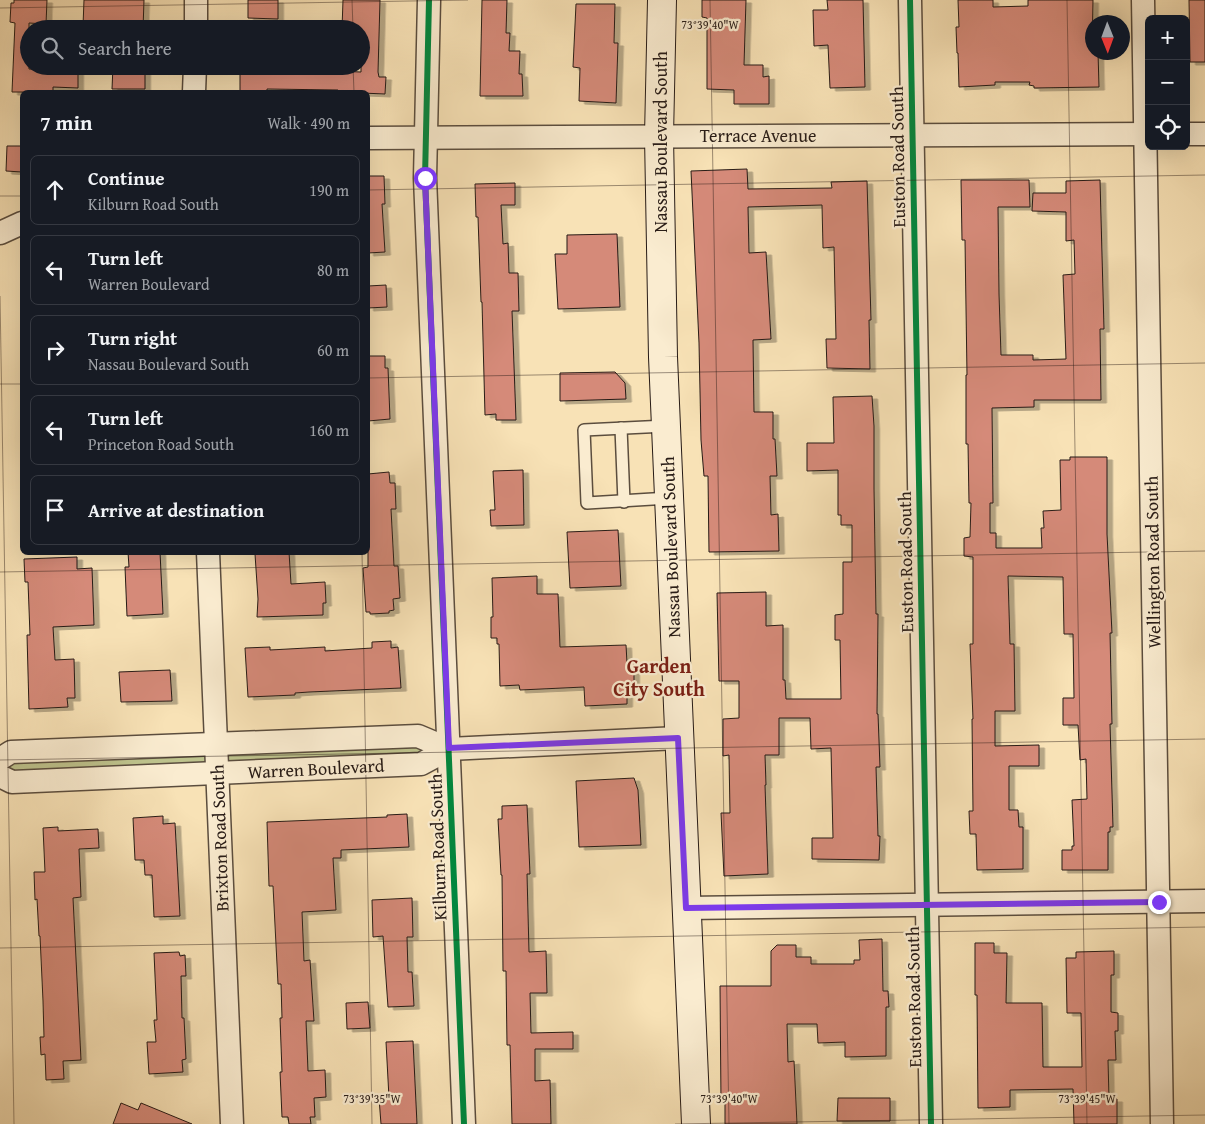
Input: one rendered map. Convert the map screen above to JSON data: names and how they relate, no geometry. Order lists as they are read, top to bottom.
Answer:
{
  "streets": {
    "main road": ["Nassau Boulevard South"],
    "street": [
      "Terrace Avenue",
      "Euston Road South",
      "Wellington Road South",
      "Warren Boulevard",
      "Brixton Road South",
      "Kilburn Road South"
    ]
  },
  "crossings": [
    ["Terrace Avenue", "Nassau Boulevard South"],
    ["Terrace Avenue", "Euston Road South"],
    ["Terrace Avenue", "Kilburn Road South"],
    ["Nassau Boulevard South", "Warren Boulevard"],
    ["Warren Boulevard", "Brixton Road South"],
    ["Warren Boulevard", "Kilburn Road South"]
  ],
  "districts": ["Garden City South"],
  "north": "bottom",
  "page": {
    "map_buttons": ["+", "−"],
    "search": "Search here",
    "heading": ["7 min", "Walk · 490 m"],
    "list": [
      ["Continue", "Kilburn Road South", "190 m"],
      ["Turn left", "Warren Boulevard", "80 m"],
      ["Turn right", "Nassau Boulevard South", "60 m"],
      ["Turn left", "Princeton Road South", "160 m"],
      "Arrive at destination"
    ]
  },
  "coordinates": ["73°39'40\"W", "73°39'35\"W", "73°39'45\"W"]
}
